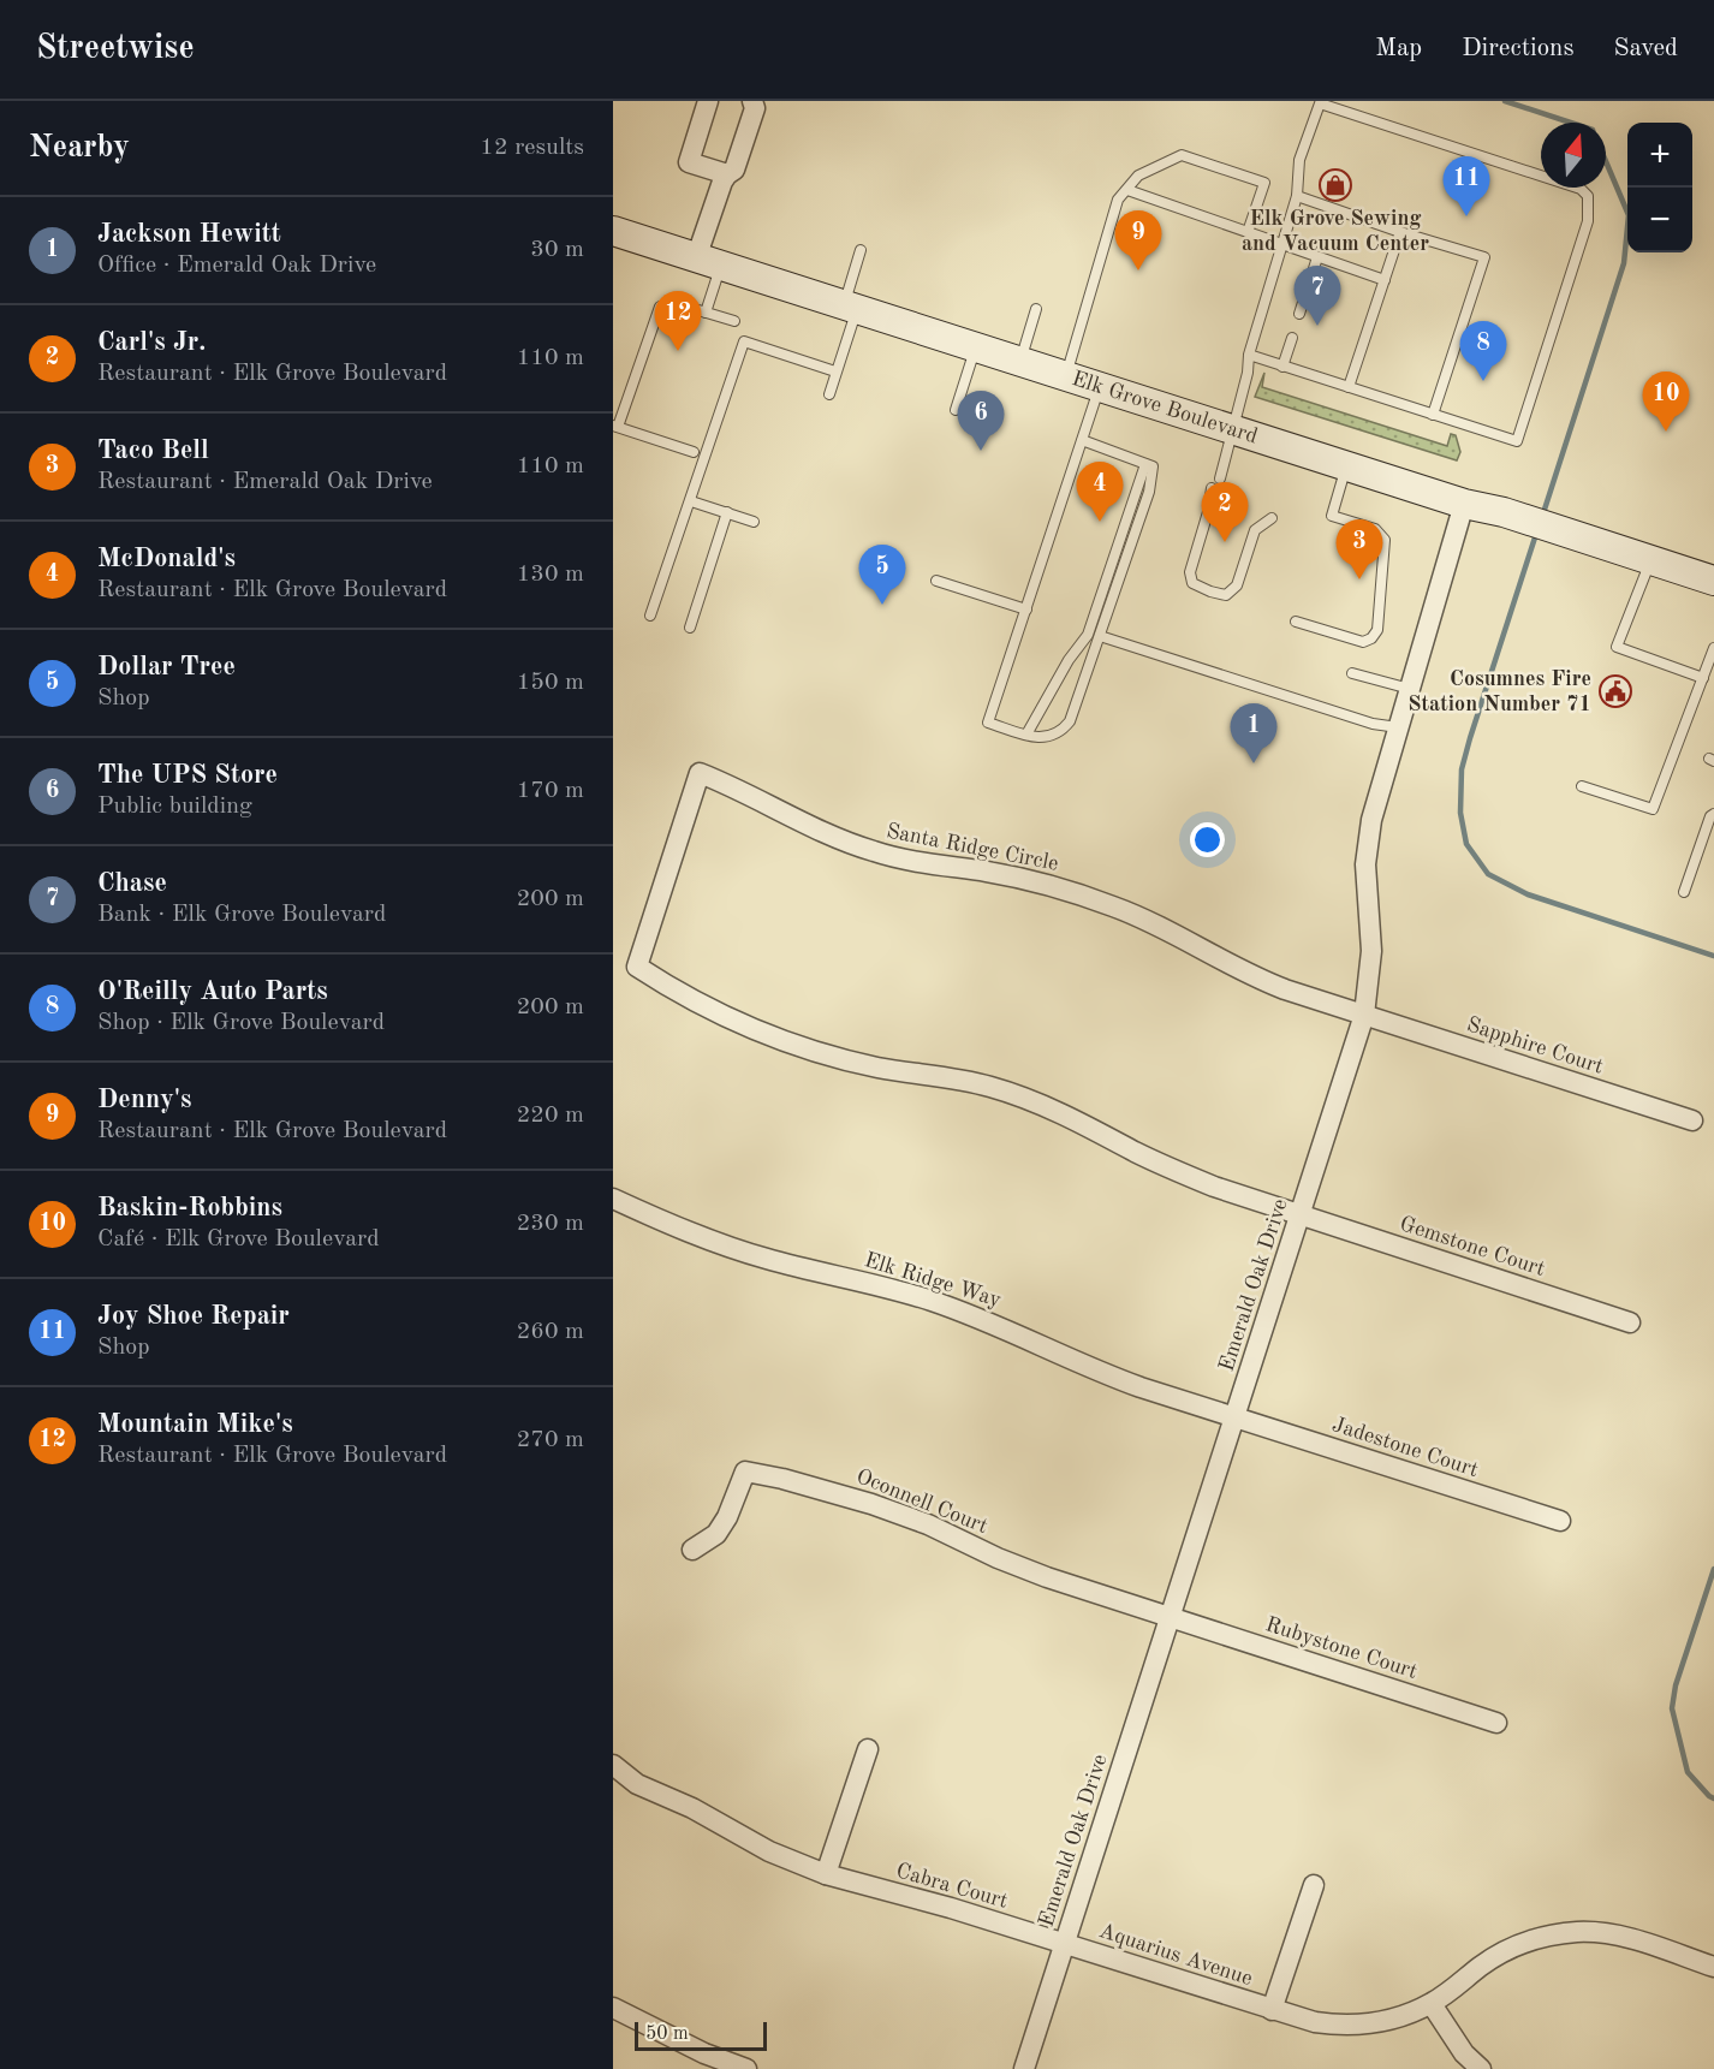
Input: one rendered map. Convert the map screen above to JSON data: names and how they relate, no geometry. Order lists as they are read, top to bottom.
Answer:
{
  "streets": {
    "main road": ["Elk Grove Boulevard"],
    "street": [
      "Santa Ridge Circle",
      "Sapphire Court",
      "Gemstone Court",
      "Elk Ridge Way",
      "Emerald Oak Drive",
      "Jadestone Court",
      "Oconnell Court",
      "Rubystone Court",
      "Cabra Court",
      "Aquarius Avenue"
    ]
  },
  "crossings": [
    ["Elk Grove Boulevard", "Emerald Oak Drive"],
    ["Santa Ridge Circle", "Sapphire Court"],
    ["Santa Ridge Circle", "Gemstone Court"],
    ["Santa Ridge Circle", "Emerald Oak Drive"],
    ["Sapphire Court", "Emerald Oak Drive"],
    ["Gemstone Court", "Emerald Oak Drive"],
    ["Elk Ridge Way", "Emerald Oak Drive"],
    ["Elk Ridge Way", "Jadestone Court"],
    ["Emerald Oak Drive", "Jadestone Court"],
    ["Emerald Oak Drive", "Oconnell Court"],
    ["Emerald Oak Drive", "Rubystone Court"],
    ["Emerald Oak Drive", "Cabra Court"],
    ["Emerald Oak Drive", "Aquarius Avenue"],
    ["Oconnell Court", "Rubystone Court"],
    ["Cabra Court", "Aquarius Avenue"]
  ],
  "places": {
    "shop": ["Elk Grove Sewing and Vacuum Center"],
    "public building": ["Cosumnes Fire Station Number 71"]
  },
  "scale_bar": "50 m",
  "north": "top",
  "page": {
    "header": "Streetwise",
    "nav": ["Map", "Directions", "Saved"],
    "heading": ["Nearby", "12 results"],
    "map_buttons": ["+", "−"],
    "pins": [
      "11",
      "9",
      "7",
      "12",
      "8",
      "10",
      "6",
      "4",
      "2",
      "3",
      "5",
      "1"
    ],
    "list": [
      {
        "mark": "1",
        "name": "Jackson Hewitt",
        "note": "Office · Emerald Oak Drive",
        "value": "30 m"
      },
      {
        "mark": "2",
        "name": "Carl's Jr.",
        "note": "Restaurant · Elk Grove Boulevard",
        "value": "110 m"
      },
      {
        "mark": "3",
        "name": "Taco Bell",
        "note": "Restaurant · Emerald Oak Drive",
        "value": "110 m"
      },
      {
        "mark": "4",
        "name": "McDonald's",
        "note": "Restaurant · Elk Grove Boulevard",
        "value": "130 m"
      },
      {
        "mark": "5",
        "name": "Dollar Tree",
        "note": "Shop",
        "value": "150 m"
      },
      {
        "mark": "6",
        "name": "The UPS Store",
        "note": "Public building",
        "value": "170 m"
      },
      {
        "mark": "7",
        "name": "Chase",
        "note": "Bank · Elk Grove Boulevard",
        "value": "200 m"
      },
      {
        "mark": "8",
        "name": "O'Reilly Auto Parts",
        "note": "Shop · Elk Grove Boulevard",
        "value": "200 m"
      },
      {
        "mark": "9",
        "name": "Denny's",
        "note": "Restaurant · Elk Grove Boulevard",
        "value": "220 m"
      },
      {
        "mark": "10",
        "name": "Baskin-Robbins",
        "note": "Café · Elk Grove Boulevard",
        "value": "230 m"
      },
      {
        "mark": "11",
        "name": "Joy Shoe Repair",
        "note": "Shop",
        "value": "260 m"
      },
      {
        "mark": "12",
        "name": "Mountain Mike's",
        "note": "Restaurant · Elk Grove Boulevard",
        "value": "270 m"
      }
    ],
    "scale": "50 m"
  }
}
